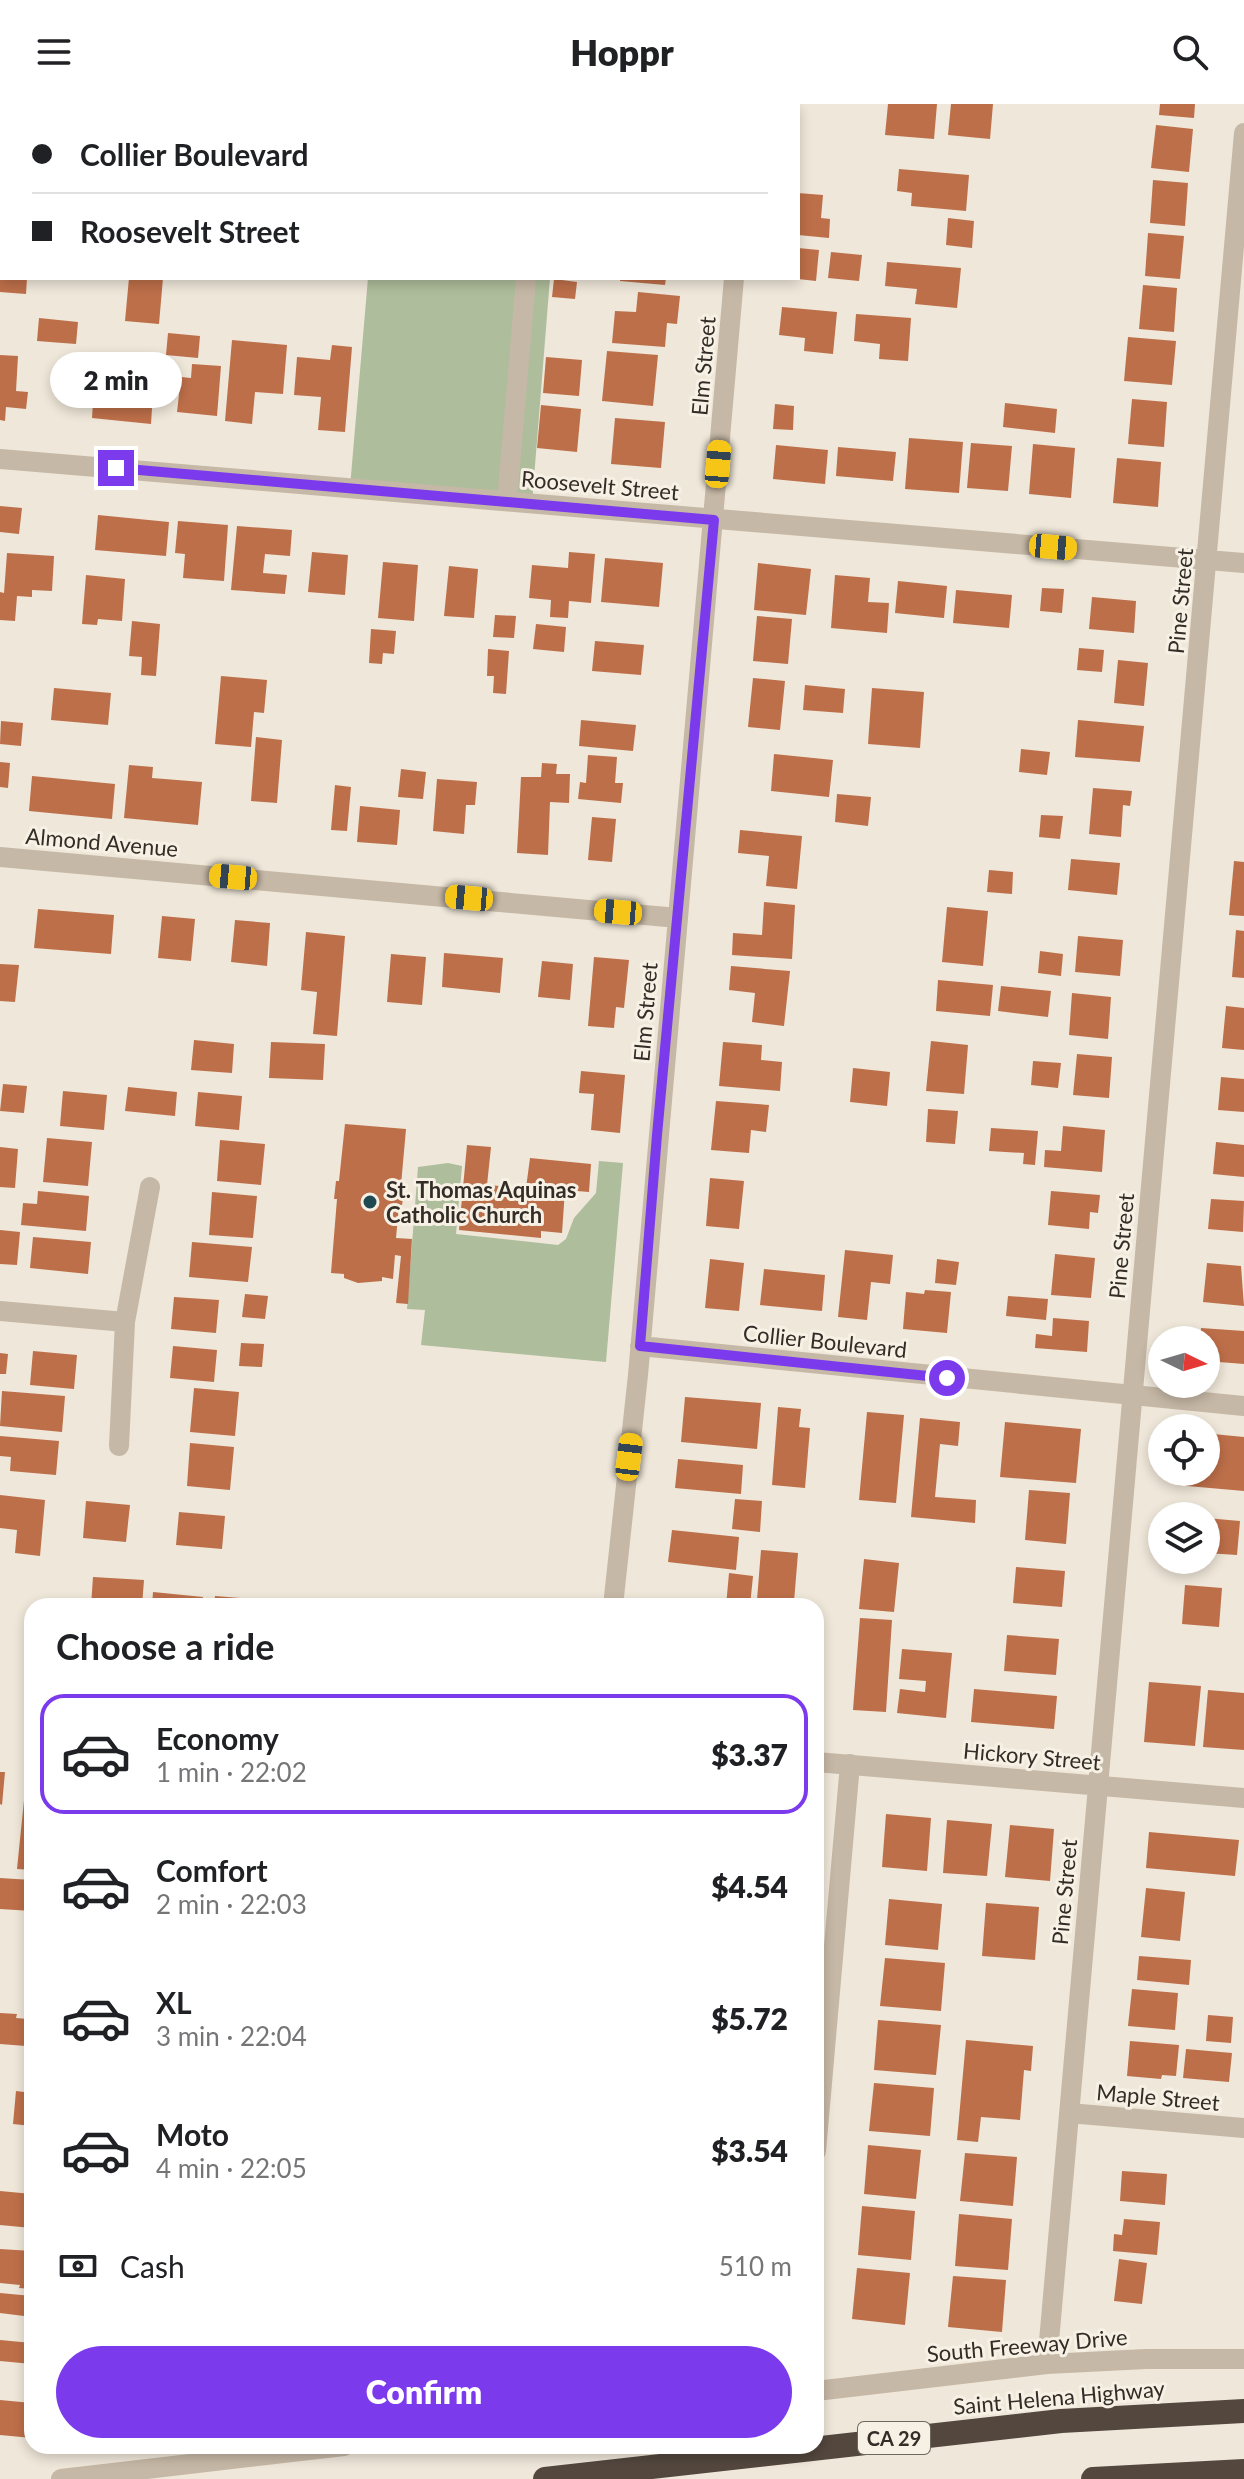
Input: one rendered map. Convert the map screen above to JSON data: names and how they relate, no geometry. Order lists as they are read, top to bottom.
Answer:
{
  "streets": {
    "highway": ["Saint Helena Highway", "CA 29"],
    "street": [
      "Elm Street",
      "Roosevelt Street",
      "Pine Street",
      "Almond Avenue",
      "Collier Boulevard",
      "Hickory Street",
      "Maple Street",
      "South Freeway Drive"
    ]
  },
  "crossings": [
    ["Elm Street", "Roosevelt Street"],
    ["Elm Street", "Almond Avenue"],
    ["Elm Street", "Collier Boulevard"],
    ["Roosevelt Street", "Pine Street"],
    ["Pine Street", "Collier Boulevard"],
    ["Pine Street", "Hickory Street"],
    ["Pine Street", "Maple Street"],
    ["Pine Street", "South Freeway Drive"]
  ],
  "places": ["St. Thomas Aquinas Catholic Church"],
  "north": "right",
  "page": {
    "header": "Hoppr",
    "banner": ["Collier Boulevard", "Roosevelt Street"],
    "bubble": "2 min",
    "heading": "Choose a ride",
    "list": [
      {
        "name": "Economy",
        "note": "1 min · 22:02",
        "value": "$3.37"
      },
      {
        "name": "Comfort",
        "note": "2 min · 22:03",
        "value": "$4.54"
      },
      {
        "name": "XL",
        "note": "3 min · 22:04",
        "value": "$5.72"
      },
      {
        "name": "Moto",
        "note": "4 min · 22:05",
        "value": "$3.54"
      }
    ],
    "pay": ["Cash", "510 m"],
    "buttons": "Confirm"
  }
}
